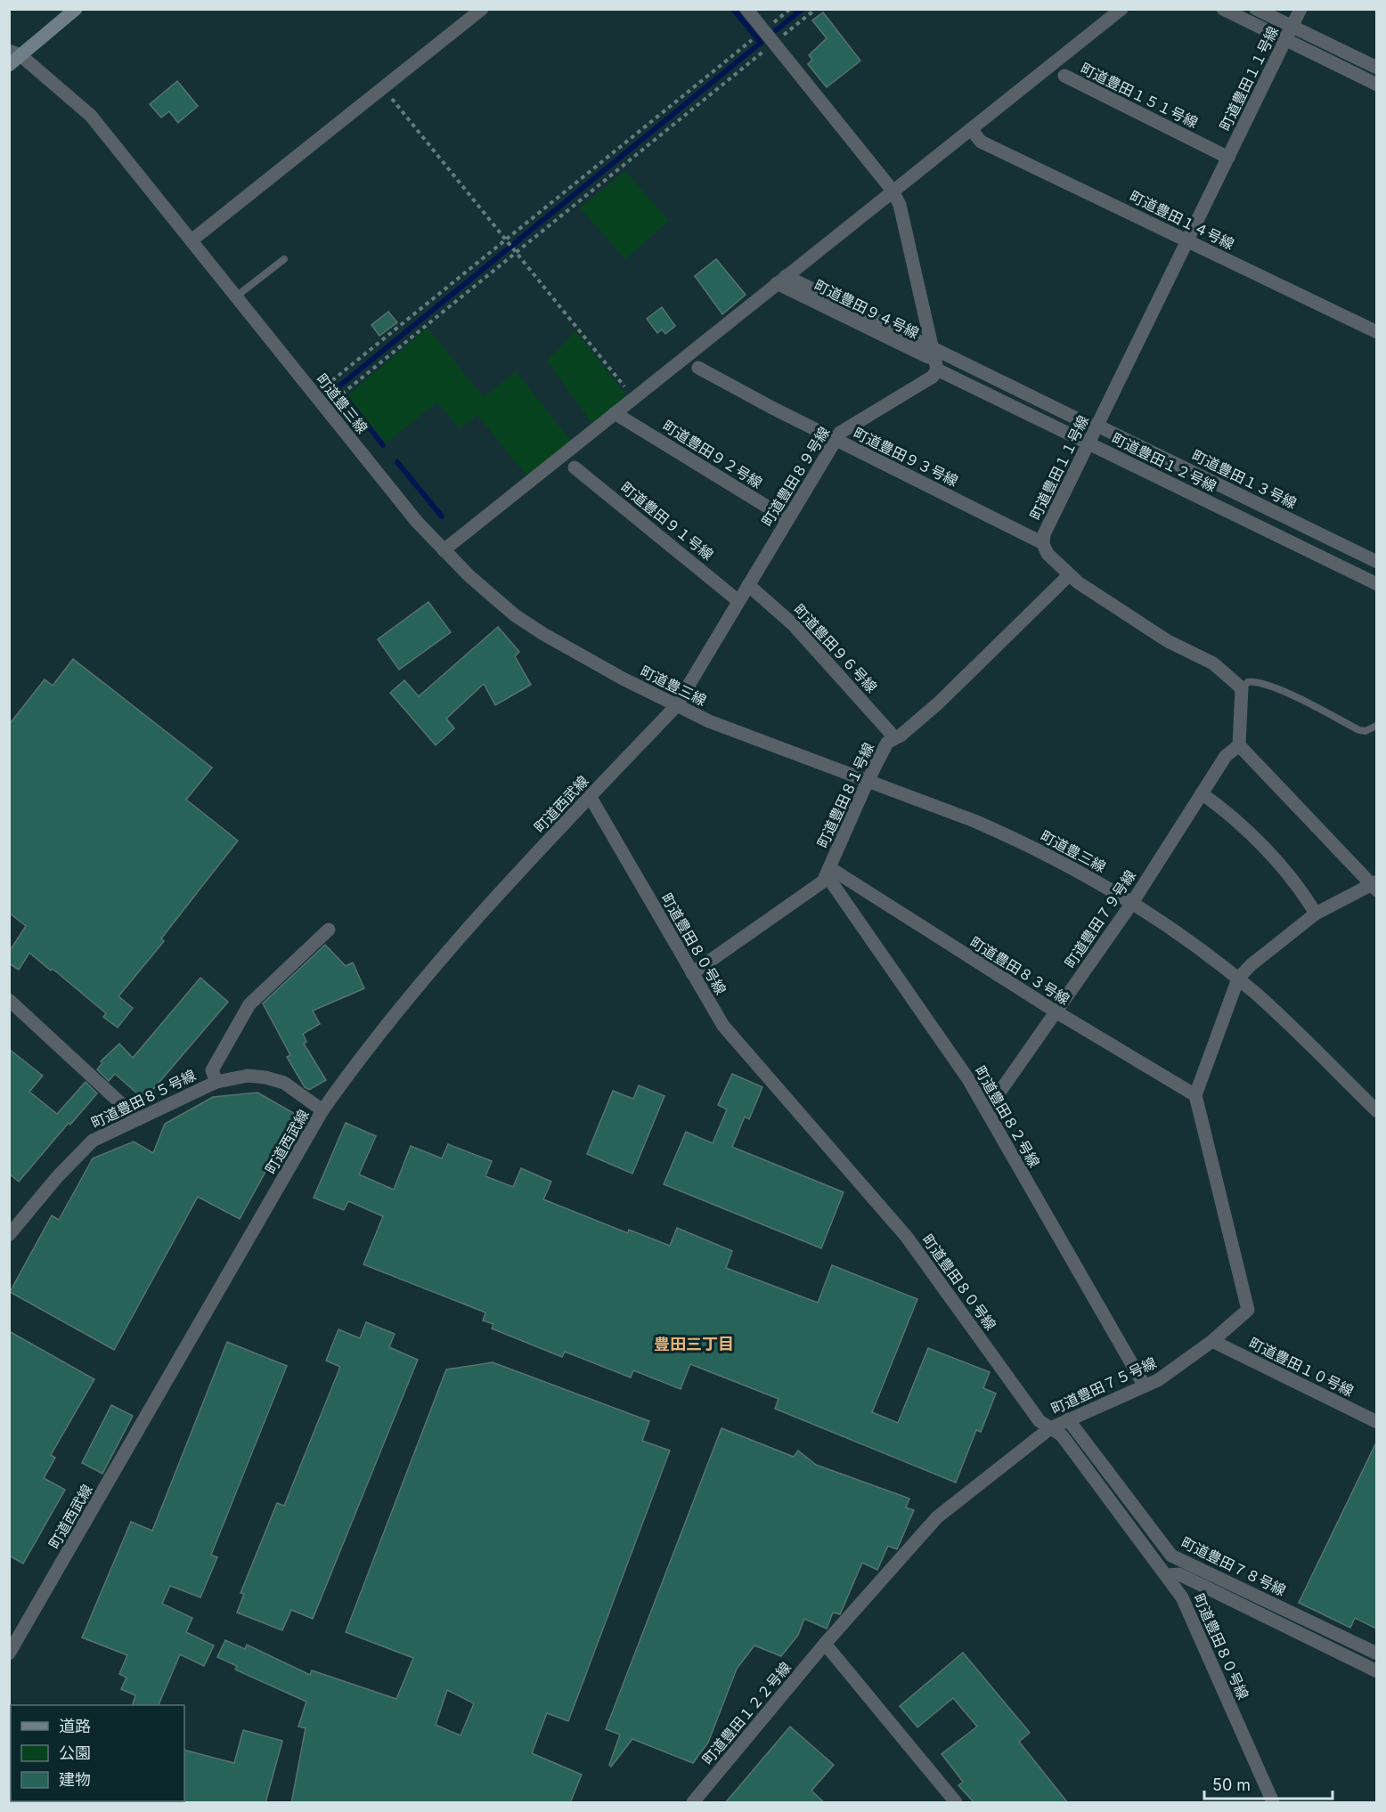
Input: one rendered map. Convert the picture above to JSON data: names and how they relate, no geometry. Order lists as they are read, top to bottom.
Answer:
{
  "streets": {
    "street": [
      "町道豊田１１号線",
      "町道豊田１５１号線",
      "町道豊田１４号線",
      "町道豊田９４号線",
      "町道豊三線",
      "町道豊田９２号線",
      "町道豊田９３号線",
      "町道豊田１２号線",
      "町道豊田８９号線",
      "町道豊田１３号線",
      "町道豊田９１号線",
      "町道豊田９６号線",
      "町道豊田８１号線",
      "町道西武線",
      "町道豊田７９号線",
      "町道豊田８０号線",
      "町道豊田８３号線",
      "町道豊田８５号線",
      "町道豊田８２号線",
      "町道豊田１０号線",
      "町道豊田７５号線",
      "町道豊田７８号線",
      "町道豊田１２２号線"
    ]
  },
  "crossings": [
    ["町道豊田１１号線", "町道豊田１５１号線"],
    ["町道豊田１１号線", "町道豊田１４号線"],
    ["町道豊田１１号線", "町道豊田９３号線"],
    ["町道豊田１１号線", "町道豊田１２号線"],
    ["町道豊田１１号線", "町道豊田１３号線"],
    ["町道豊田１１号線", "町道豊田８１号線"],
    ["町道豊田９４号線", "町道豊田１２号線"],
    ["町道豊田９４号線", "町道豊田８９号線"],
    ["町道豊田９４号線", "町道豊田１３号線"],
    ["町道豊三線", "町道豊田８９号線"],
    ["町道豊三線", "町道豊田８１号線"],
    ["町道豊三線", "町道西武線"],
    ["町道豊三線", "町道豊田７９号線"],
    ["町道豊田９２号線", "町道豊田８９号線"],
    ["町道豊田９３号線", "町道豊田８９号線"],
    ["町道豊田１２号線", "町道豊田８９号線"],
    ["町道豊田１２号線", "町道豊田１３号線"],
    ["町道豊田８９号線", "町道豊田１３号線"],
    ["町道豊田８９号線", "町道豊田９１号線"],
    ["町道豊田８９号線", "町道豊田９６号線"],
    ["町道豊田８９号線", "町道西武線"],
    ["町道豊田９６号線", "町道豊田８１号線"],
    ["町道豊田８１号線", "町道豊田８０号線"],
    ["町道豊田８１号線", "町道豊田８３号線"],
    ["町道豊田８１号線", "町道豊田８２号線"],
    ["町道西武線", "町道豊田８０号線"],
    ["町道西武線", "町道豊田８５号線"],
    ["町道豊田７９号線", "町道豊田８３号線"],
    ["町道豊田７９号線", "町道豊田８２号線"],
    ["町道豊田８０号線", "町道豊田７５号線"],
    ["町道豊田８３号線", "町道豊田８２号線"],
    ["町道豊田８３号線", "町道豊田７５号線"],
    ["町道豊田８２号線", "町道豊田７５号線"],
    ["町道豊田１０号線", "町道豊田７５号線"],
    ["町道豊田７５号線", "町道豊田７８号線"],
    ["町道豊田７５号線", "町道豊田１２２号線"]
  ],
  "districts": ["豊田三丁目"],
  "legend": ["道路", "公園", "建物"],
  "scale_bar": "50 m"
}
